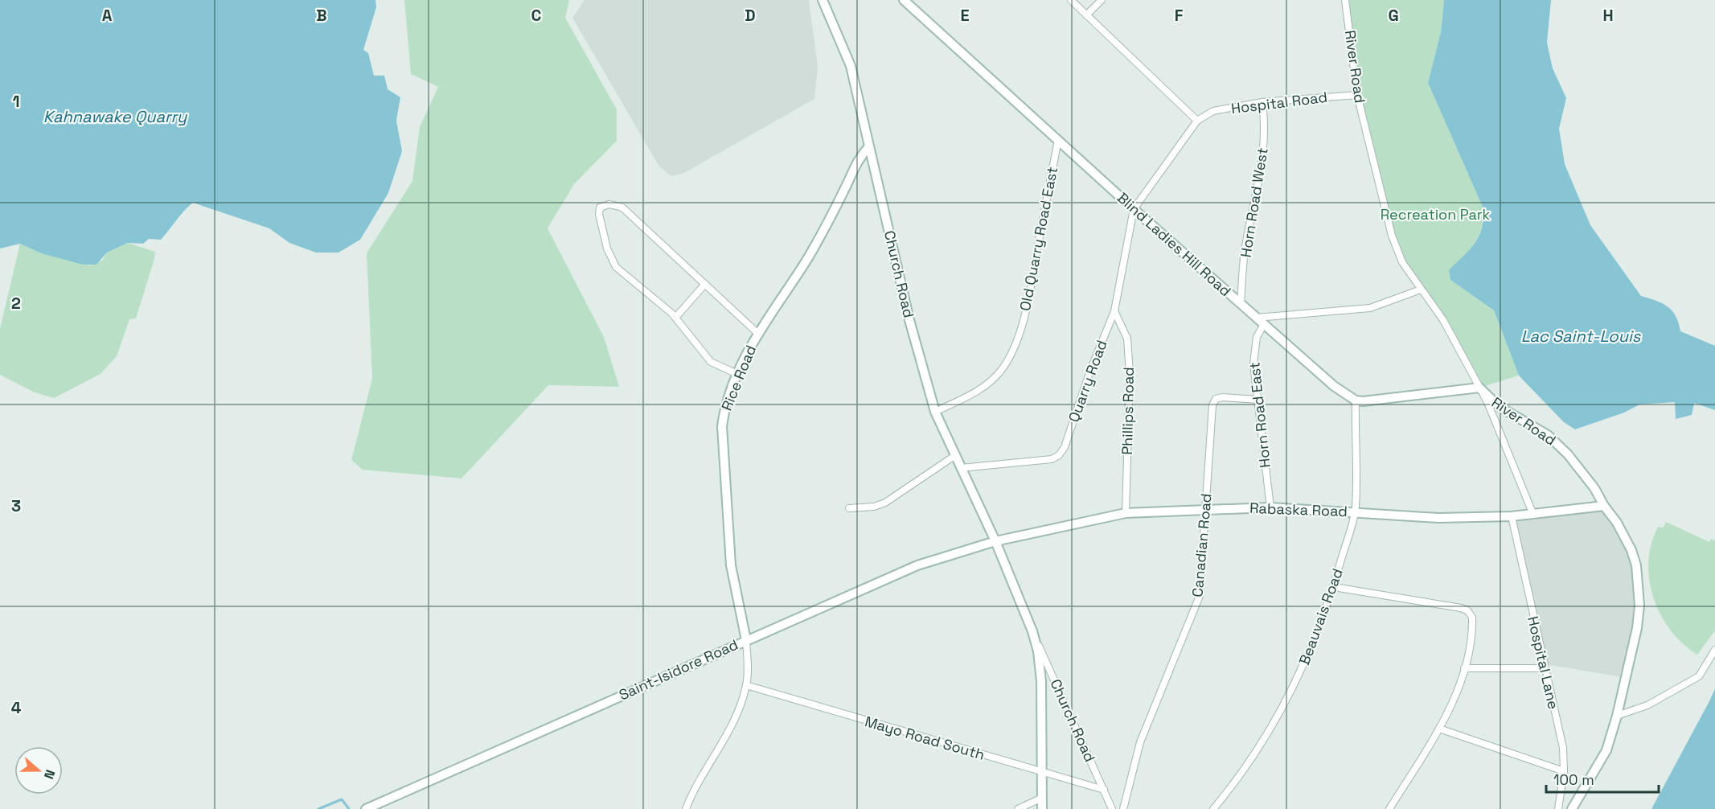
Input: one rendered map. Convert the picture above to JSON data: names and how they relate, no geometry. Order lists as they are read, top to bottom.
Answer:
{
  "streets": {
    "street": [
      "River Road",
      "Hospital Road",
      "Horn Road West",
      "Old Quarry Road East",
      "Blind Ladies Hill Road",
      "Church Road",
      "Rice Road",
      "Quarry Road",
      "Phillips Road",
      "Horn Road East",
      "Rabaska Road",
      "Canadian Road",
      "Beauvais Road",
      "Hospital Lane",
      "Saint-Isidore Road",
      "Mayo Road South"
    ]
  },
  "crossings": [
    ["River Road", "Hospital Road"],
    ["River Road", "Rabaska Road"],
    ["Hospital Road", "Horn Road West"],
    ["Hospital Road", "Blind Ladies Hill Road"],
    ["Hospital Road", "Quarry Road"],
    ["Horn Road West", "Blind Ladies Hill Road"],
    ["Old Quarry Road East", "Blind Ladies Hill Road"],
    ["Old Quarry Road East", "Church Road"],
    ["Blind Ladies Hill Road", "Quarry Road"],
    ["Blind Ladies Hill Road", "Horn Road East"],
    ["Blind Ladies Hill Road", "Beauvais Road"],
    ["Church Road", "Rice Road"],
    ["Church Road", "Quarry Road"],
    ["Church Road", "Rabaska Road"],
    ["Church Road", "Saint-Isidore Road"],
    ["Church Road", "Mayo Road South"],
    ["Rice Road", "Saint-Isidore Road"],
    ["Quarry Road", "Phillips Road"],
    ["Phillips Road", "Rabaska Road"],
    ["Horn Road East", "Rabaska Road"],
    ["Horn Road East", "Canadian Road"],
    ["Rabaska Road", "Canadian Road"],
    ["Rabaska Road", "Beauvais Road"],
    ["Rabaska Road", "Hospital Lane"],
    ["Rabaska Road", "Saint-Isidore Road"]
  ],
  "water": ["Kahnawake Quarry", "Lac Saint-Louis"],
  "parks": ["Recreation Park"],
  "scale_bar": "100 m",
  "north": "right",
  "grid": {
    "columns": [
      "A",
      "B",
      "C",
      "D",
      "E",
      "F",
      "G",
      "H"
    ],
    "rows": [
      "1",
      "2",
      "3",
      "4"
    ]
  }
}
